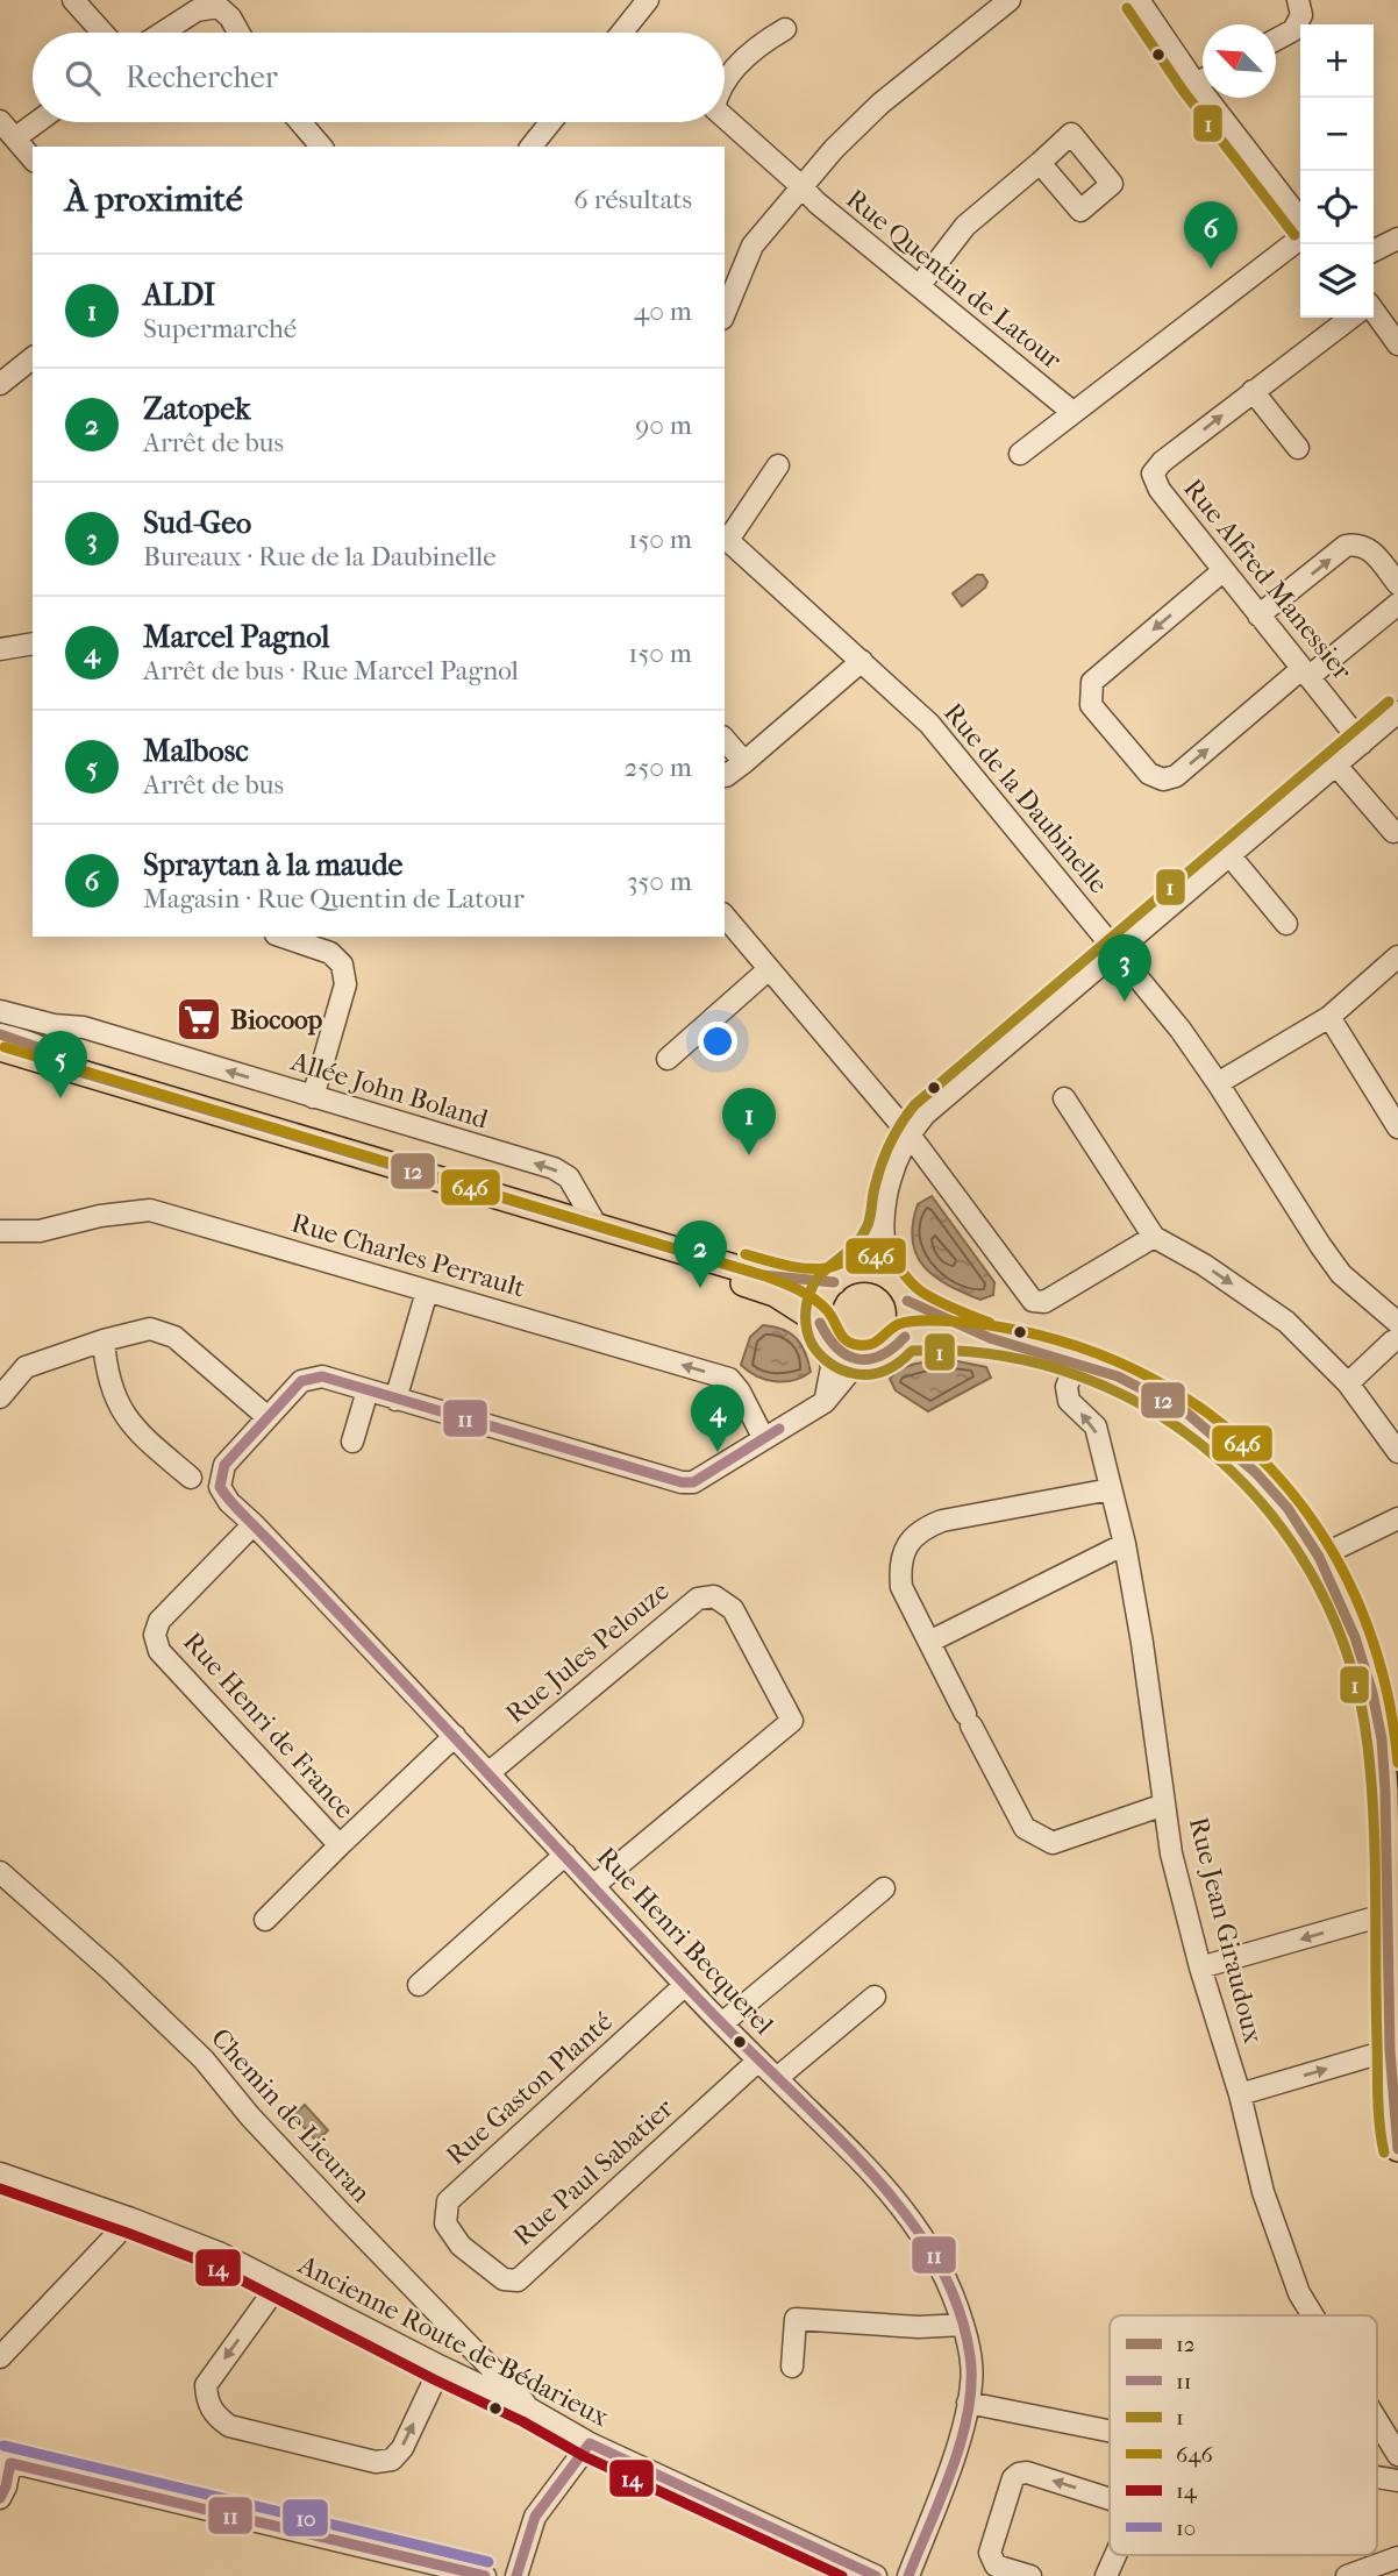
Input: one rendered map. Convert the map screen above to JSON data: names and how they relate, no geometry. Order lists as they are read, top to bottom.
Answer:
{
  "streets": {
    "street": [
      "Rue Quentin de Latour",
      "Rue Alfred Manessier",
      "Rue de la Daubinelle",
      "Allée John Boland",
      "Rue Charles Perrault",
      "Rue Jules Pelouze",
      "Rue Henri de France",
      "Rue Jean Giraudoux",
      "Rue Henri Becquerel",
      "Rue Gaston Planté",
      "Chemin de Lieuran",
      "Rue Paul Sabatier",
      "Ancienne Route de Bédarieux"
    ]
  },
  "crossings": [
    ["Rue Jules Pelouze", "Rue Henri Becquerel"],
    ["Rue Henri de France", "Rue Henri Becquerel"],
    ["Rue Henri Becquerel", "Rue Gaston Planté"],
    ["Rue Henri Becquerel", "Rue Paul Sabatier"],
    ["Rue Gaston Planté", "Rue Paul Sabatier"],
    ["Chemin de Lieuran", "Ancienne Route de Bédarieux"]
  ],
  "one_way": ["Allée John Boland"],
  "places": {
    "supermarket": ["Biocoop"]
  },
  "lines": [
    "transit line 1",
    "transit line 12",
    "transit line 646",
    "transit line 11",
    "transit line 14",
    "transit line 10"
  ],
  "legend": [
    "12",
    "11",
    "1",
    "646",
    "14",
    "10"
  ],
  "north": "top left",
  "page": {
    "map_buttons": ["+", "−"],
    "search": "Rechercher",
    "heading": ["À proximité", "6 résultats"],
    "pins": [
      "6",
      "3",
      "5",
      "1",
      "2",
      "4"
    ],
    "list": [
      {
        "mark": "1",
        "name": "ALDI",
        "note": "Supermarché",
        "value": "40 m"
      },
      {
        "mark": "2",
        "name": "Zatopek",
        "note": "Arrêt de bus",
        "value": "90 m"
      },
      {
        "mark": "3",
        "name": "Sud-Geo",
        "note": "Bureaux · Rue de la Daubinelle",
        "value": "150 m"
      },
      {
        "mark": "4",
        "name": "Marcel Pagnol",
        "note": "Arrêt de bus · Rue Marcel Pagnol",
        "value": "150 m"
      },
      {
        "mark": "5",
        "name": "Malbosc",
        "note": "Arrêt de bus",
        "value": "250 m"
      },
      {
        "mark": "6",
        "name": "Spraytan à la maude",
        "note": "Magasin · Rue Quentin de Latour",
        "value": "350 m"
      }
    ]
  }
}
